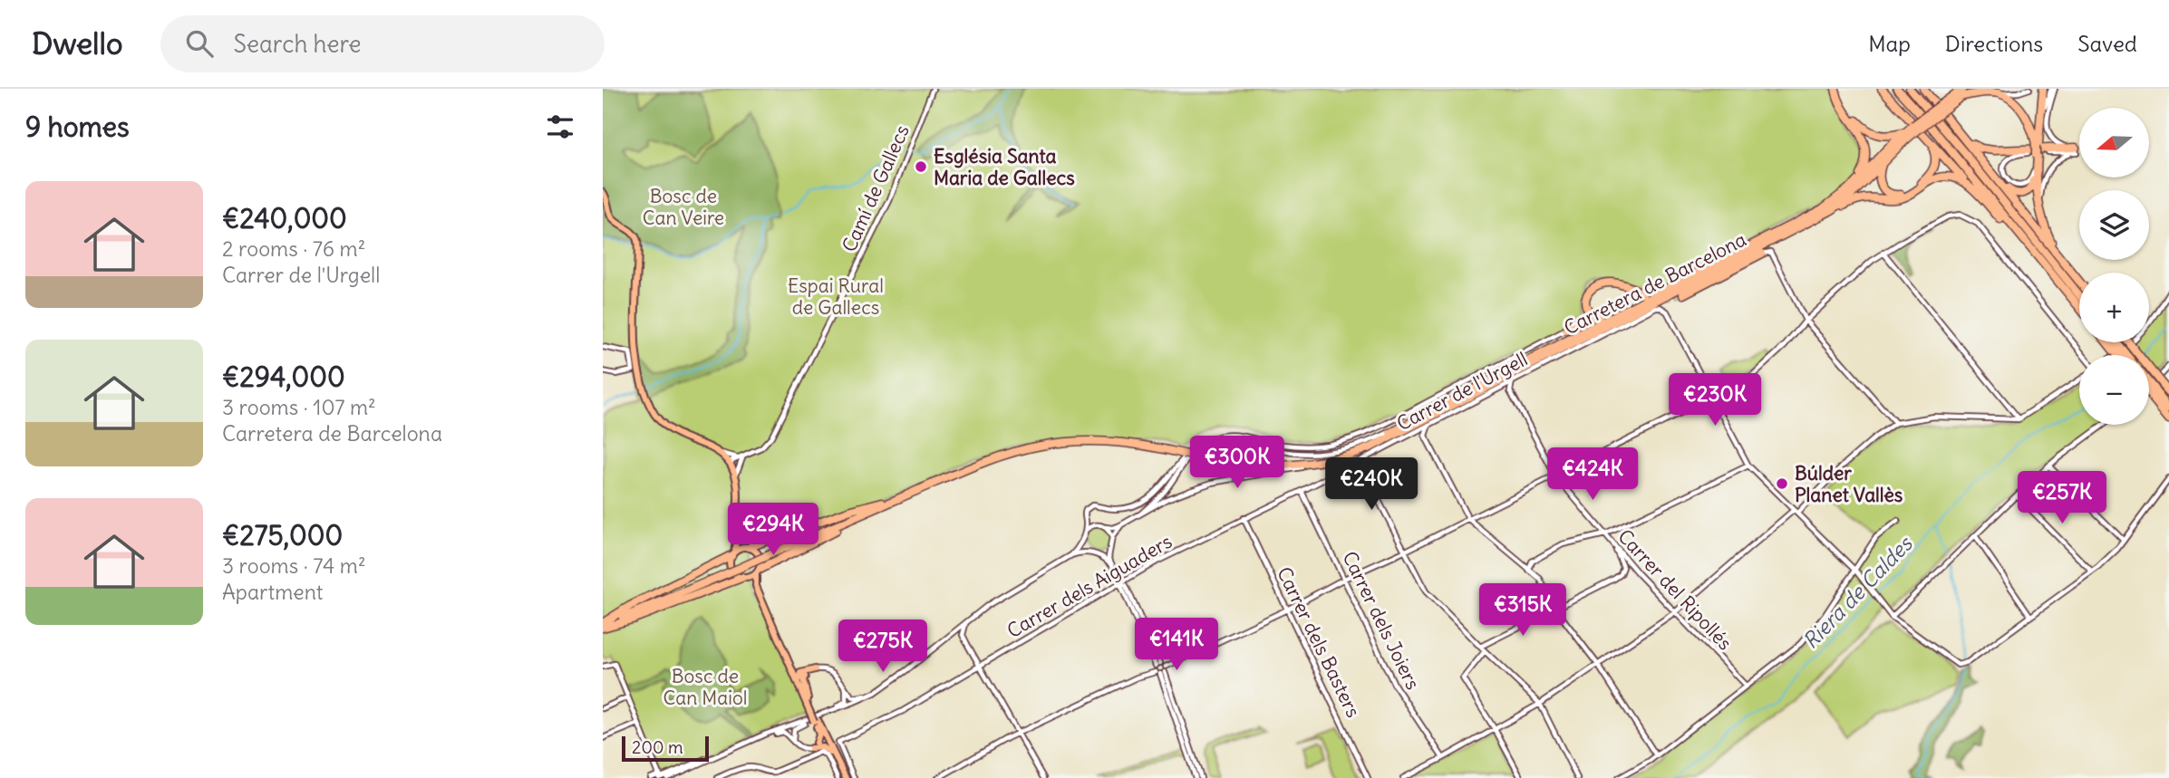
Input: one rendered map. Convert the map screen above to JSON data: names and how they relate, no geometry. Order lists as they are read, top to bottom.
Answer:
{
  "streets": {
    "highway": ["Carretera de Barcelona"],
    "street": [
      "Camí de Gallecs",
      "Carrer de l'Urgell",
      "Carrer dels Aiguaders",
      "Carrer del Ripollés",
      "Carrer dels Joiers",
      "Carrer dels Basters"
    ]
  },
  "crossings": [
    ["Carrer de l'Urgell", "Carrer dels Aiguaders"],
    ["Carrer de l'Urgell", "Carrer del Ripollés"],
    ["Carrer dels Aiguaders", "Carrer dels Joiers"],
    ["Carrer dels Aiguaders", "Carrer dels Basters"]
  ],
  "water": ["Riera de Caldes"],
  "parks": ["Bosc de Can Veire", "Espai Rural de Gallecs", "Bosc de Can Maiol"],
  "places": ["Església Santa Maria de Gallecs", "Búlder Planet Vallès"],
  "scale_bar": "200 m",
  "north": "left",
  "page": {
    "header": "Dwello",
    "search": "Search here",
    "nav": ["Map", "Directions", "Saved"],
    "heading": "9 homes",
    "map_buttons": ["+", "−"],
    "list": [
      {
        "name": "€240,000",
        "note": "2 rooms · 76 m² · Carrer de l'Urgell"
      },
      {
        "name": "€294,000",
        "note": "3 rooms · 107 m² · Carretera de Barcelona"
      },
      {
        "name": "€275,000",
        "note": "3 rooms · 74 m² · Apartment"
      }
    ],
    "price": [
      "€230K",
      "€300K",
      "€424K",
      "€240K",
      "€257K",
      "€294K",
      "€315K",
      "€141K",
      "€275K"
    ],
    "scale": "200 m"
  }
}
